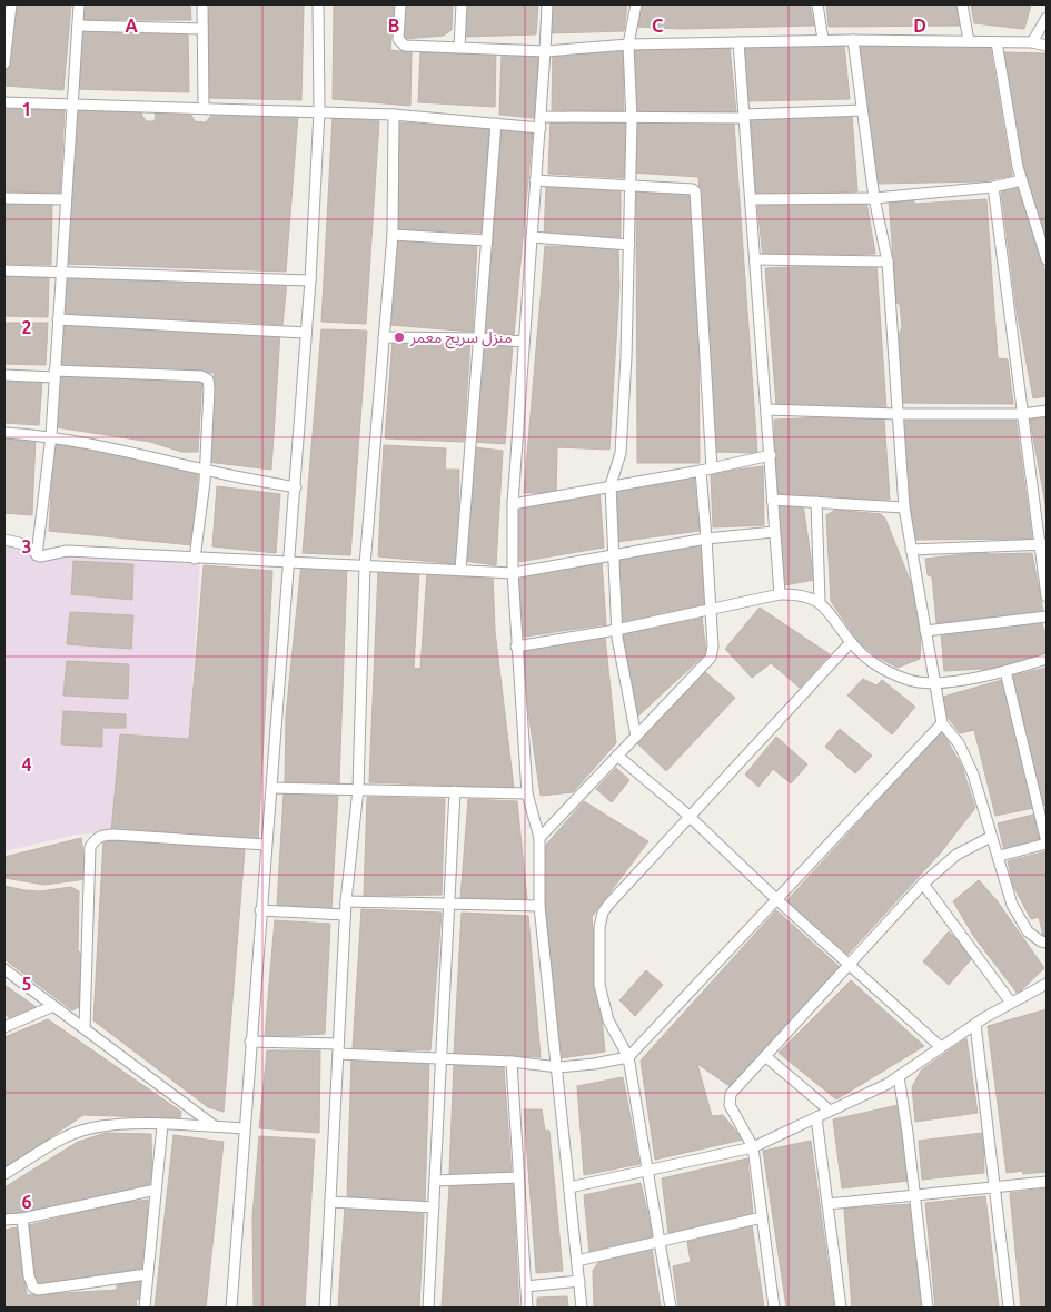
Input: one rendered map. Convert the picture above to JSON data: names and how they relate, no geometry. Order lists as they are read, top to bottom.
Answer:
{
  "places": ["منزل سريح معمر"],
  "grid": {
    "columns": [
      "A",
      "B",
      "C",
      "D"
    ],
    "rows": [
      "1",
      "2",
      "3",
      "4",
      "5",
      "6"
    ]
  }
}
